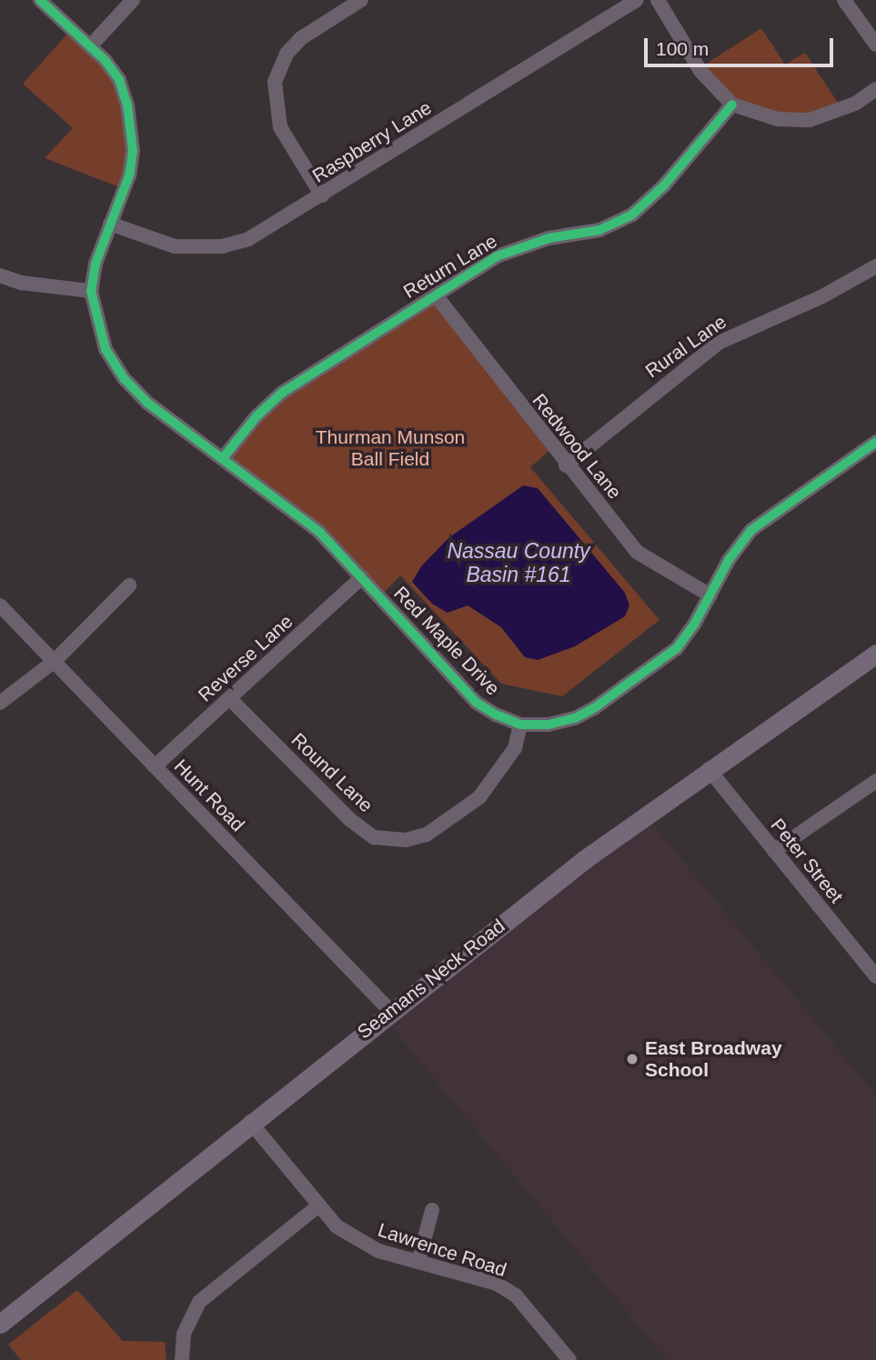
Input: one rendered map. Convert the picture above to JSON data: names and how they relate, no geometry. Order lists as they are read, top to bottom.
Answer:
{
  "streets": {
    "main road": ["Seamans Neck Road"],
    "street": [
      "Raspberry Lane",
      "Return Lane",
      "Rural Lane",
      "Redwood Lane",
      "Red Maple Drive",
      "Reverse Lane",
      "Round Lane",
      "Hunt Road",
      "Peter Street",
      "Lawrence Road"
    ]
  },
  "crossings": [
    ["Return Lane", "Redwood Lane"],
    ["Return Lane", "Red Maple Drive"],
    ["Rural Lane", "Redwood Lane"],
    ["Redwood Lane", "Red Maple Drive"],
    ["Red Maple Drive", "Reverse Lane"],
    ["Red Maple Drive", "Round Lane"],
    ["Reverse Lane", "Round Lane"],
    ["Reverse Lane", "Hunt Road"],
    ["Hunt Road", "Seamans Neck Road"],
    ["Peter Street", "Seamans Neck Road"],
    ["Seamans Neck Road", "Lawrence Road"]
  ],
  "water": ["Nassau County Basin #161"],
  "parks": ["Thurman Munson Ball Field"],
  "places": ["East Broadway School"],
  "scale_bar": "100 m"
}
